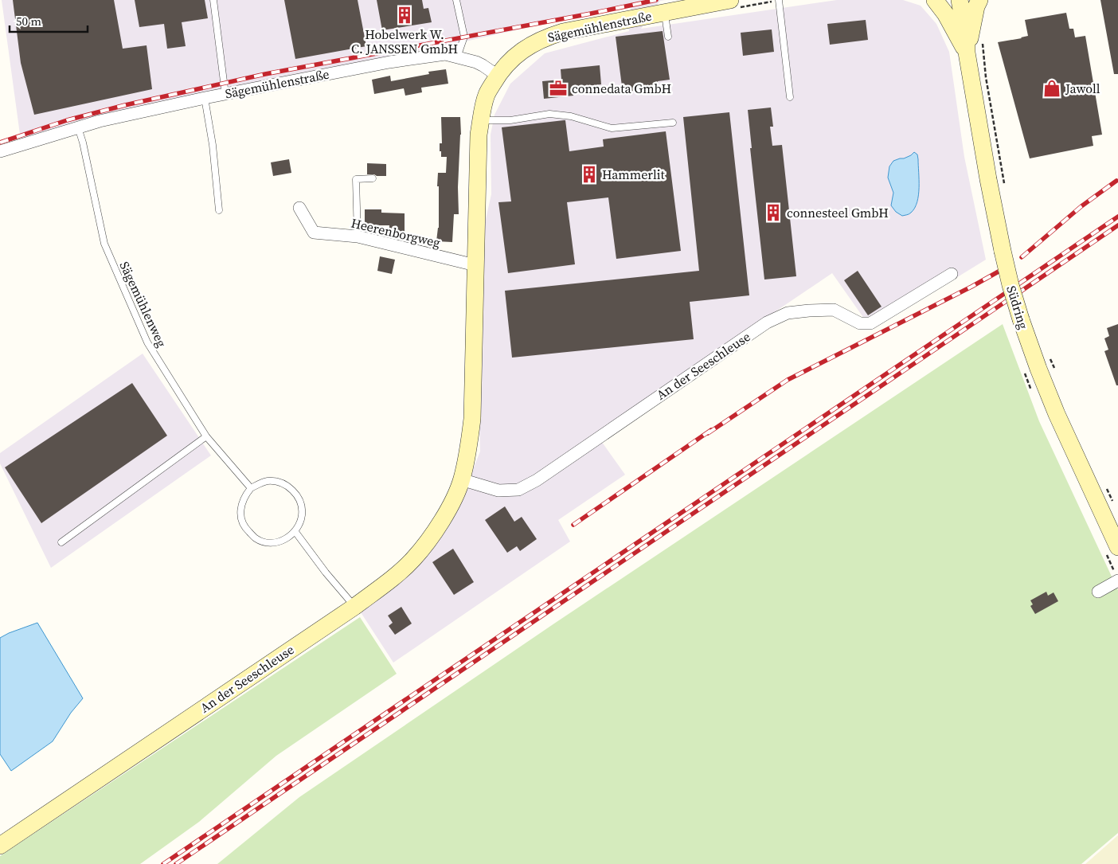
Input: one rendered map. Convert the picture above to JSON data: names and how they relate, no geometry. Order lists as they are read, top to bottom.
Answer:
{
  "streets": {
    "street": [
      "Sägemühlenstraße",
      "Heerenborgweg",
      "Südring",
      "An der Seeschleuse"
    ],
    "lane": ["Sägemühlenweg"]
  },
  "crossings": [
    ["Sägemühlenstraße", "Sägemühlenweg"],
    ["Sägemühlenstraße", "An der Seeschleuse"],
    ["Heerenborgweg", "An der Seeschleuse"]
  ],
  "places": {
    "building": ["Hobelwerk W. C. JANSSEN GmbH", "Hammerlit", "connesteel GmbH"],
    "office": ["connedata GmbH"],
    "shop": ["Jawoll"]
  },
  "scale_bar": "50 m"
}
